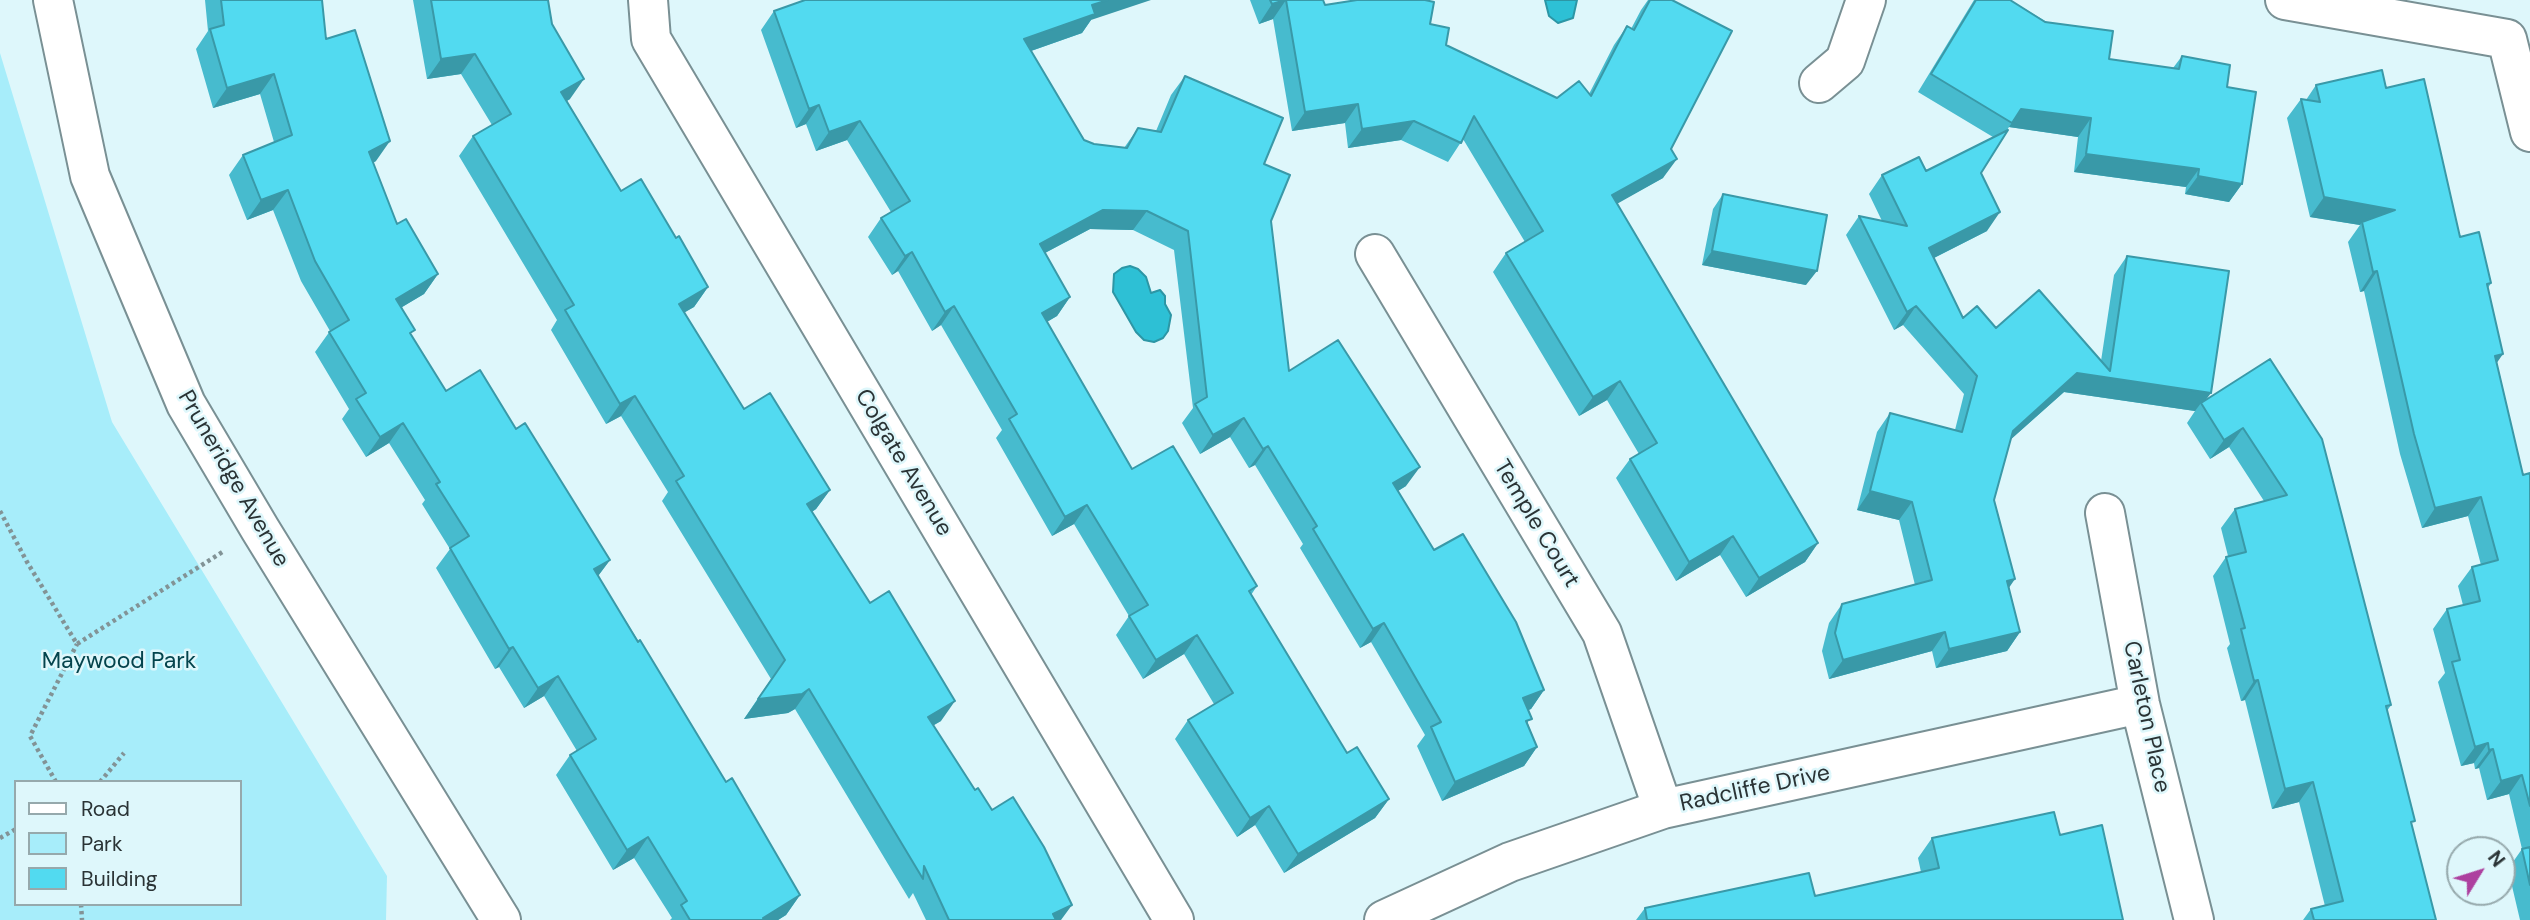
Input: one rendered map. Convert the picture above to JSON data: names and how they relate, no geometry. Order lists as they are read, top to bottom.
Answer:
{
  "streets": {
    "street": [
      "Colgate Avenue",
      "Pruneridge Avenue",
      "Temple Court",
      "Carleton Place",
      "Radcliffe Drive"
    ]
  },
  "crossings": [
    ["Temple Court", "Radcliffe Drive"],
    ["Carleton Place", "Radcliffe Drive"]
  ],
  "parks": ["Maywood Park"],
  "legend": ["Road", "Park", "Building"],
  "north": "top right"
}
